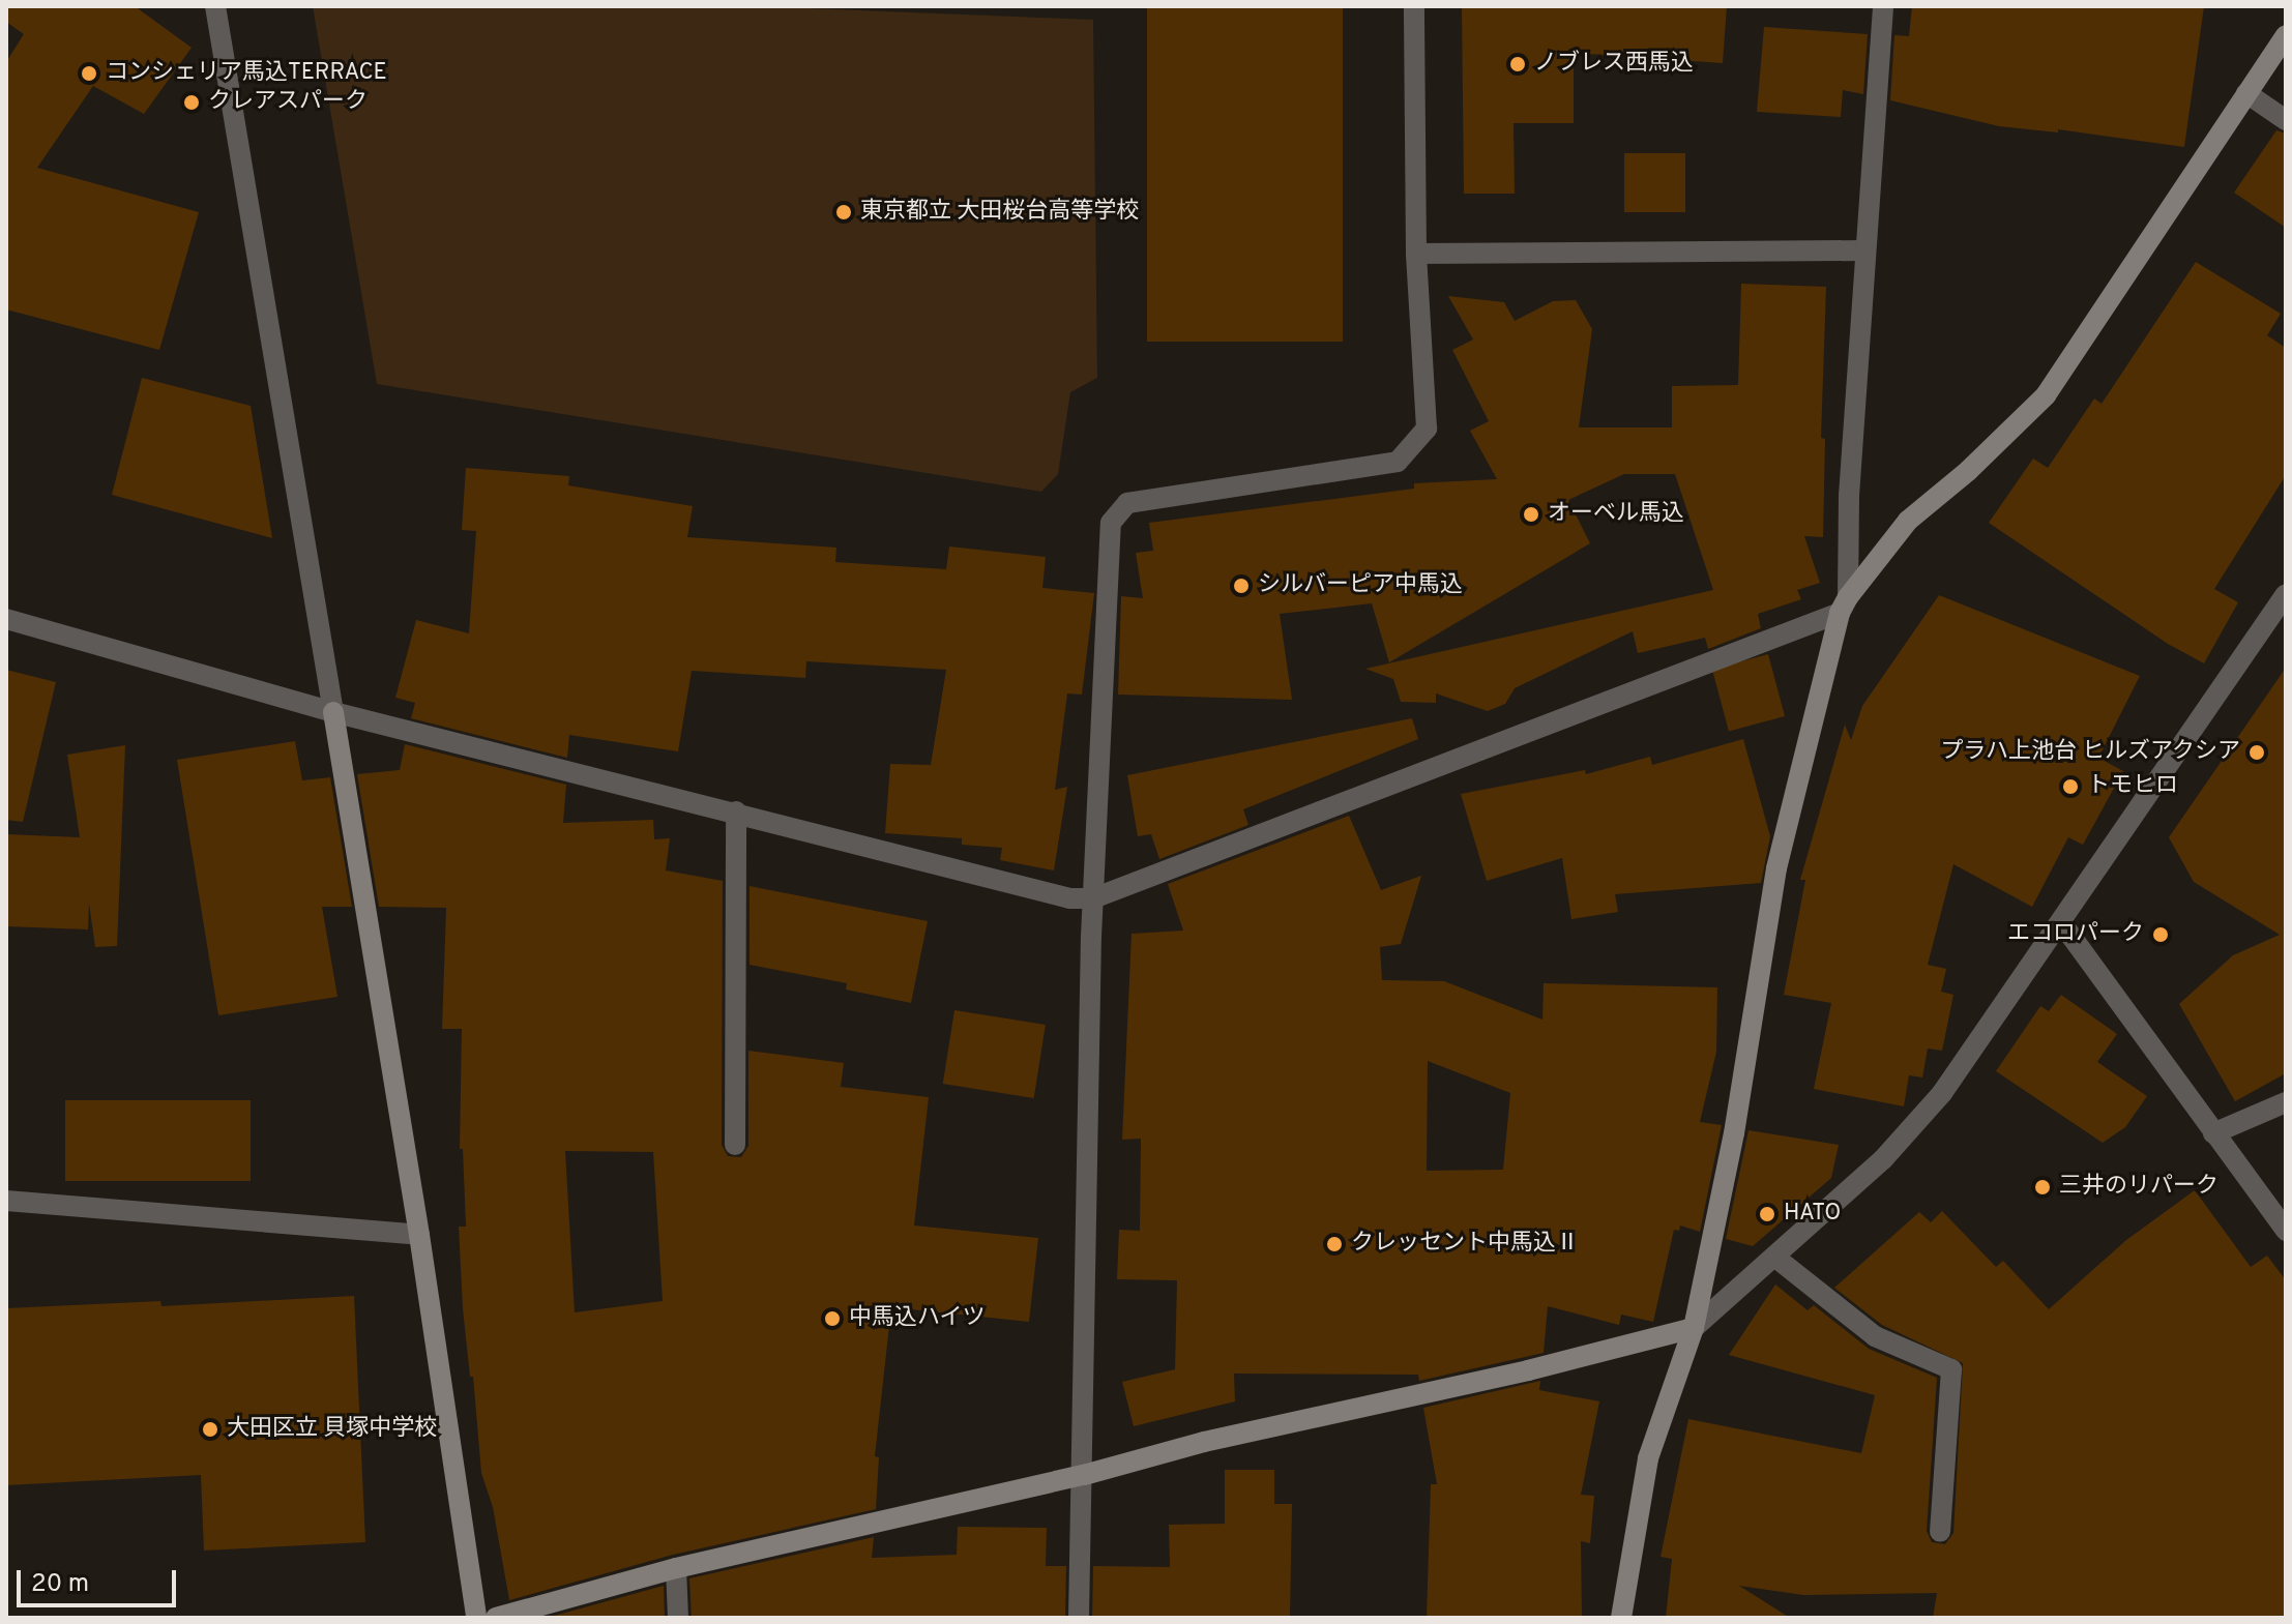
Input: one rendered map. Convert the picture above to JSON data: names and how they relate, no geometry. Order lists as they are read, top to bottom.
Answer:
{
  "places": [
    "ノブレス西馬込",
    "コンシェリア馬込TERRACE",
    "クレアスパーク",
    "東京都立 大田桜台高等学校",
    "オーベル馬込",
    "シルバーピア中馬込",
    "プラハ上池台 ヒルズアクシア",
    "トモヒロ",
    "エコロパーク",
    "三井のリパーク",
    "HATO",
    "クレッセント中馬込Ⅱ",
    "中馬込ハイツ",
    "大田区立 貝塚中学校"
  ],
  "scale_bar": "20 m"
}
